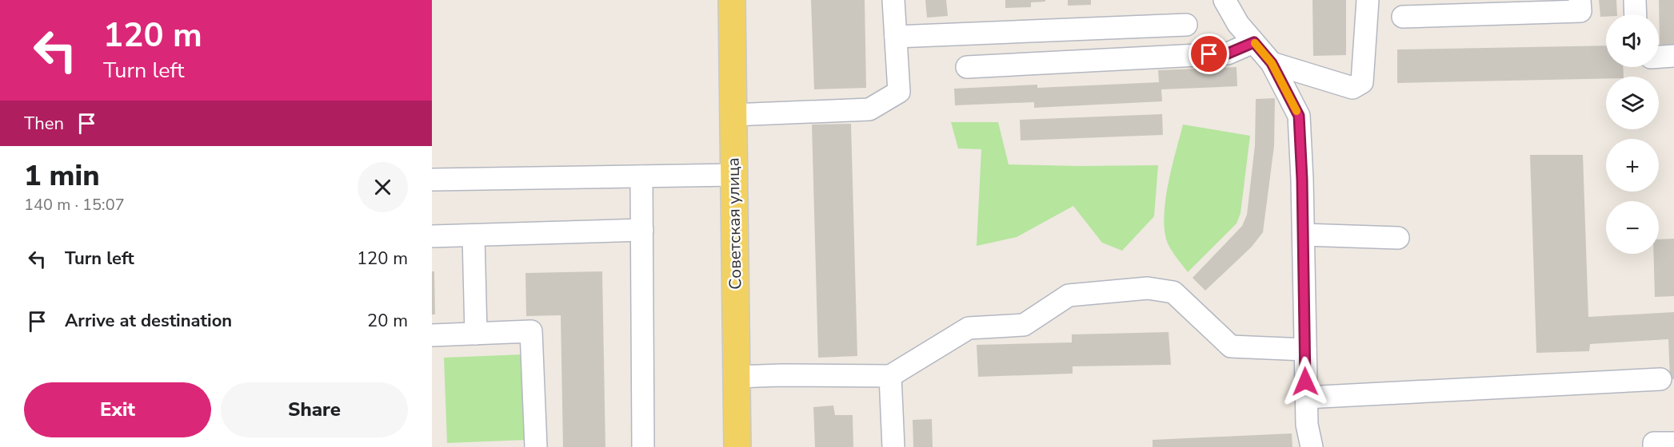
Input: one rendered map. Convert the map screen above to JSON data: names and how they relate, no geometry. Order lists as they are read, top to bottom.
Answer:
{
  "streets": {
    "main road": ["Советская улица"]
  },
  "page": {
    "turn": ["120 m", "Turn left"],
    "map_buttons": ["+", "−"],
    "then": "Then",
    "heading": ["1 min", "140 m · 15:07"],
    "list": [
      {
        "name": "Turn left",
        "value": "120 m"
      },
      {
        "name": "Arrive at destination",
        "value": "20 m"
      }
    ],
    "buttons": ["Exit", "Share"]
  }
}
